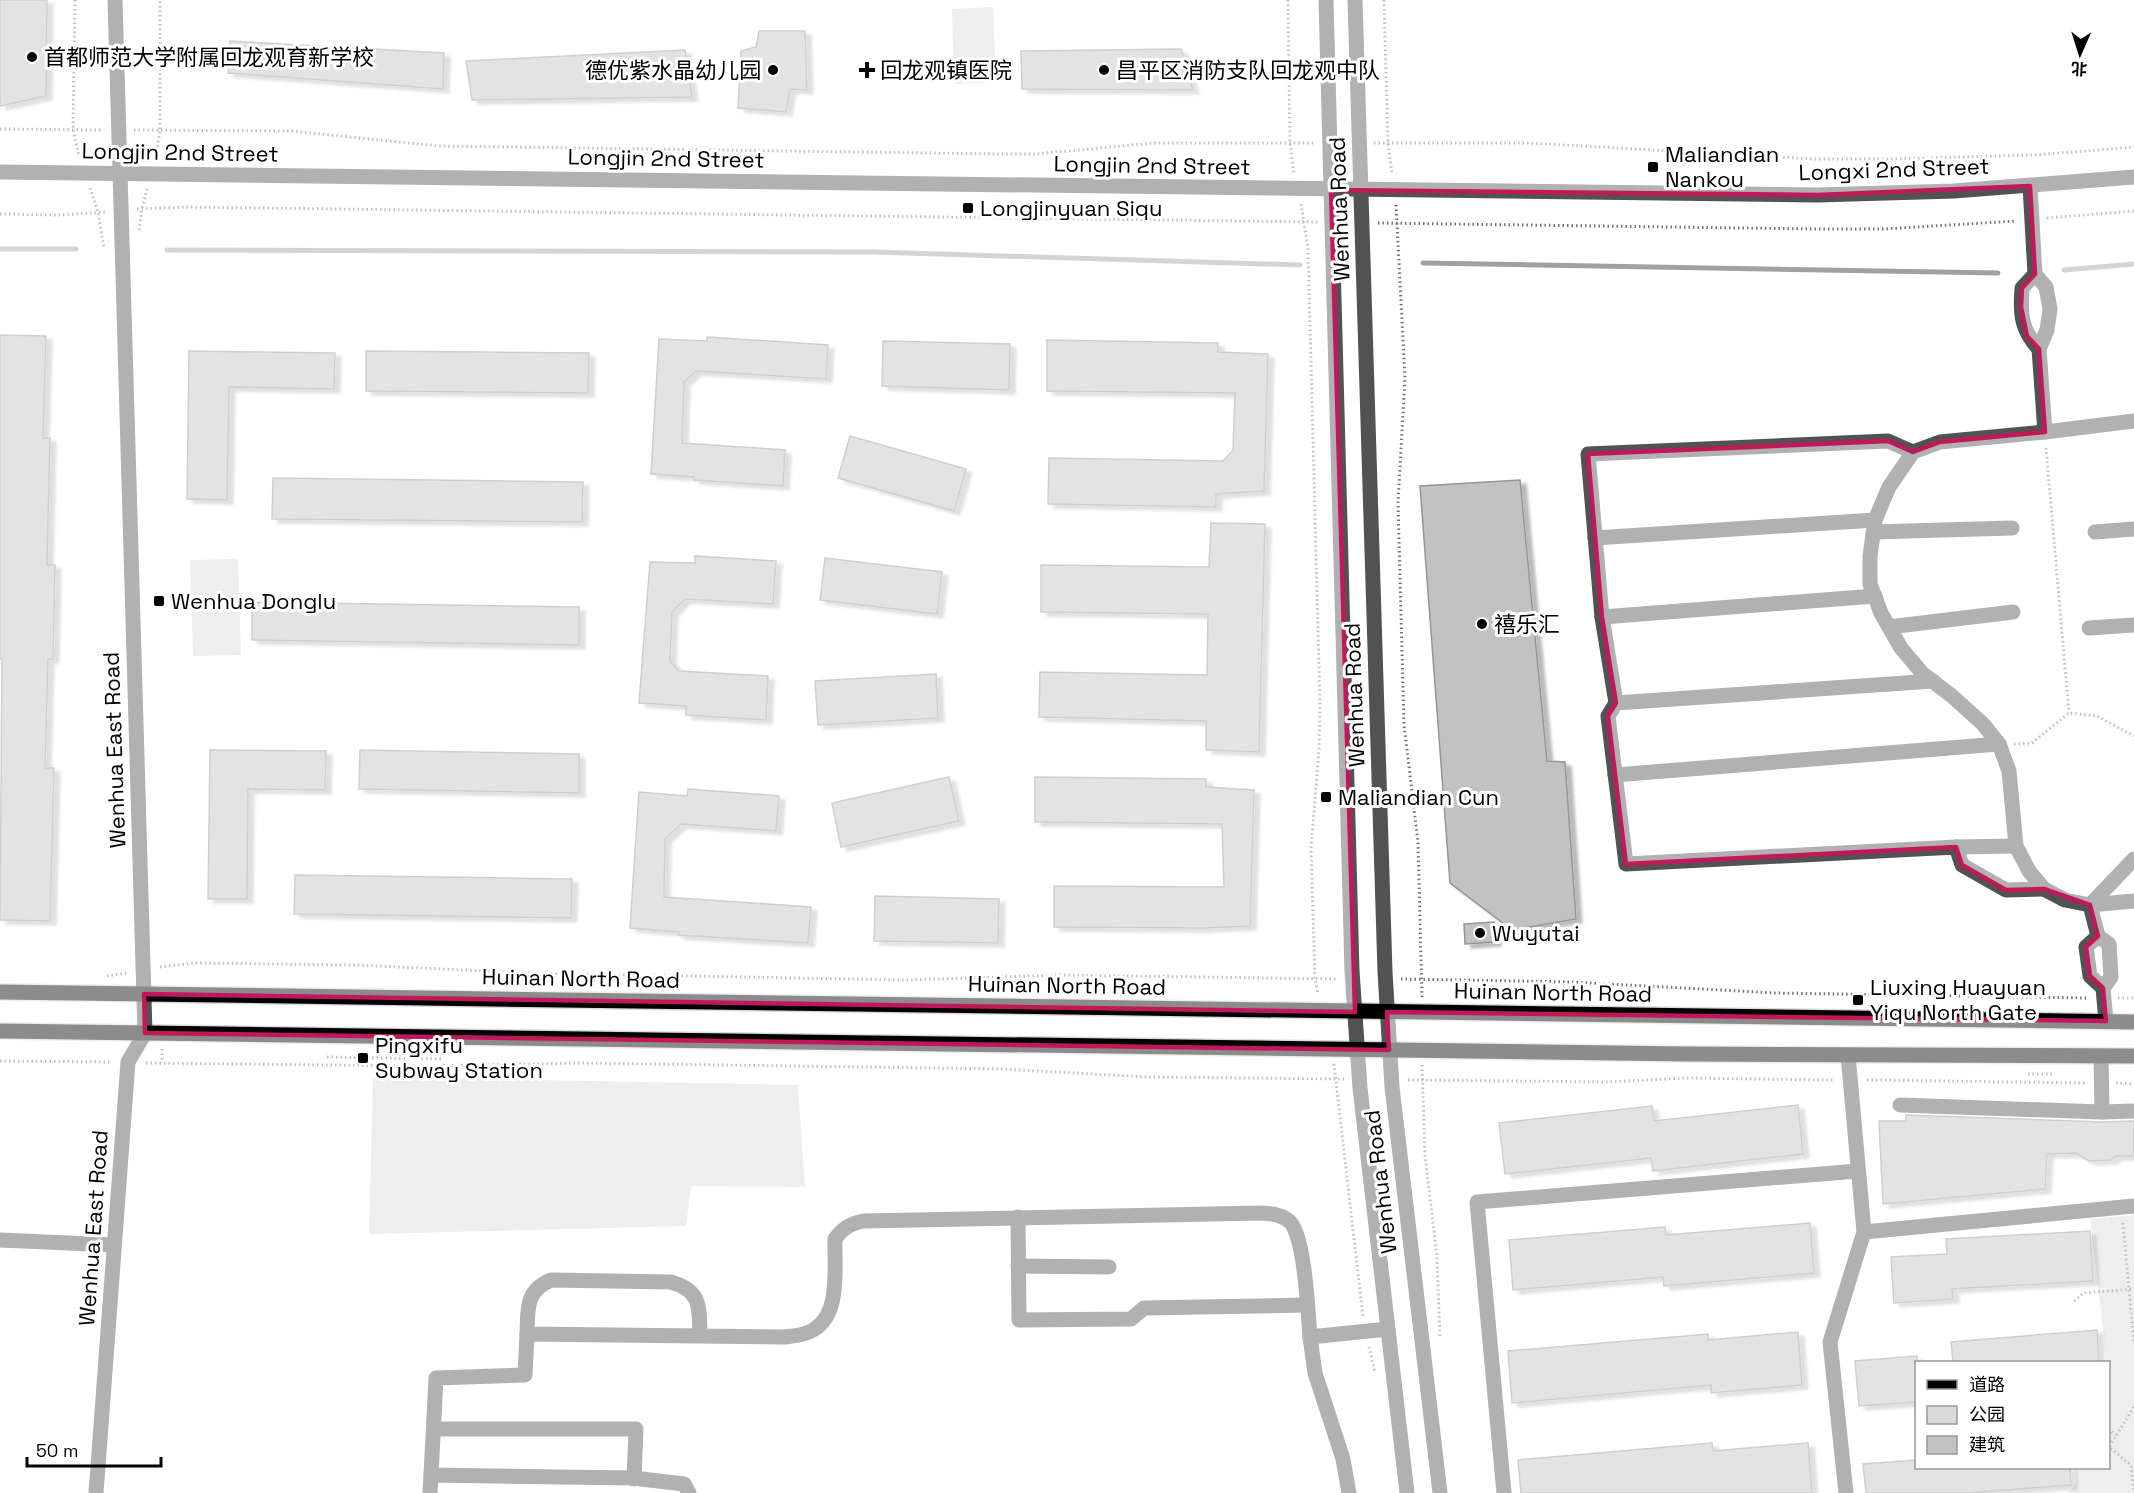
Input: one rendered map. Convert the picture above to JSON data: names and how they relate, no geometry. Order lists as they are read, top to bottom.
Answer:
{
  "streets": {
    "main road": ["Huinan North Road"],
    "street": [
      "Longjin 2nd Street",
      "Longxi 2nd Street",
      "Wenhua Road",
      "Wenhua East Road"
    ]
  },
  "crossings": [
    ["Longjin 2nd Street", "Longxi 2nd Street"],
    ["Longjin 2nd Street", "Wenhua Road"],
    ["Longjin 2nd Street", "Wenhua East Road"],
    ["Longxi 2nd Street", "Wenhua Road"],
    ["Wenhua Road", "Huinan North Road"],
    ["Wenhua East Road", "Huinan North Road"]
  ],
  "places": {
    "other": [
      "首都师范大学附属回龙观育新学校",
      "德优紫水晶幼儿园",
      "昌平区消防支队回龙观中队",
      "禧乐汇",
      "Wuyutai"
    ],
    "health": ["回龙观镇医院"],
    "transit": [
      "Maliandian Nankou",
      "Longjinyuan Siqu",
      "Wenhua Donglu",
      "Maliandian Cun",
      "Liuxing Huayuan Yiqu North Gate",
      "Pingxifu Subway Station"
    ]
  },
  "legend": ["道路", "公园", "建筑"],
  "scale_bar": "50 m",
  "north": "bottom"
}
